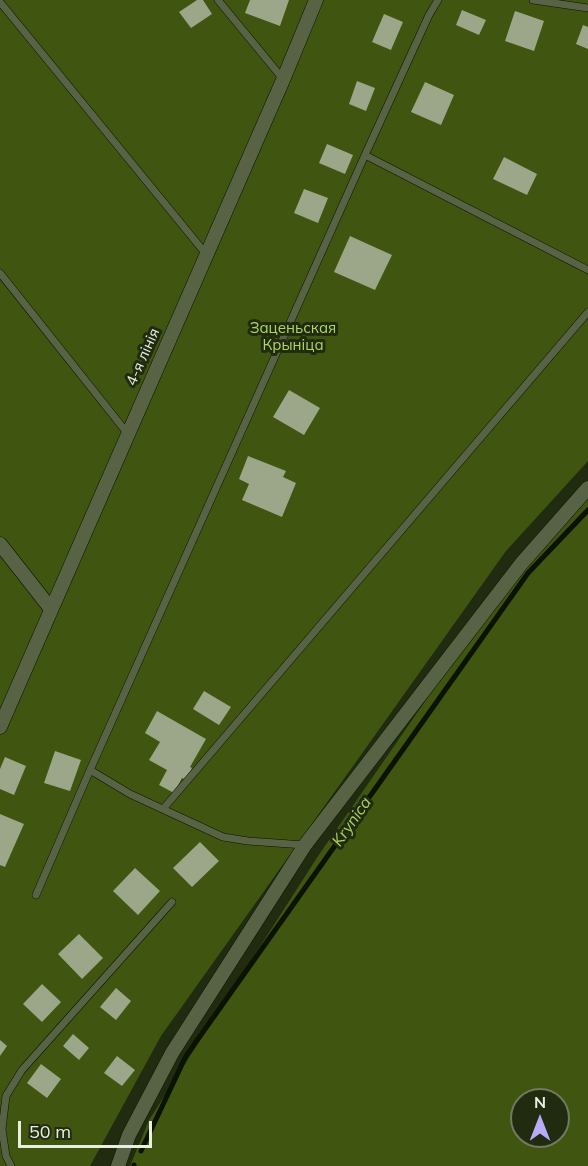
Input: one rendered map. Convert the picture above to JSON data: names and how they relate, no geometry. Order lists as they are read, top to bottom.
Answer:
{
  "streets": {
    "street": ["4-я лінія"]
  },
  "water": ["Krynica"],
  "parks": ["Заценьская Крыніца"],
  "scale_bar": "50 m",
  "north": "top"
}
